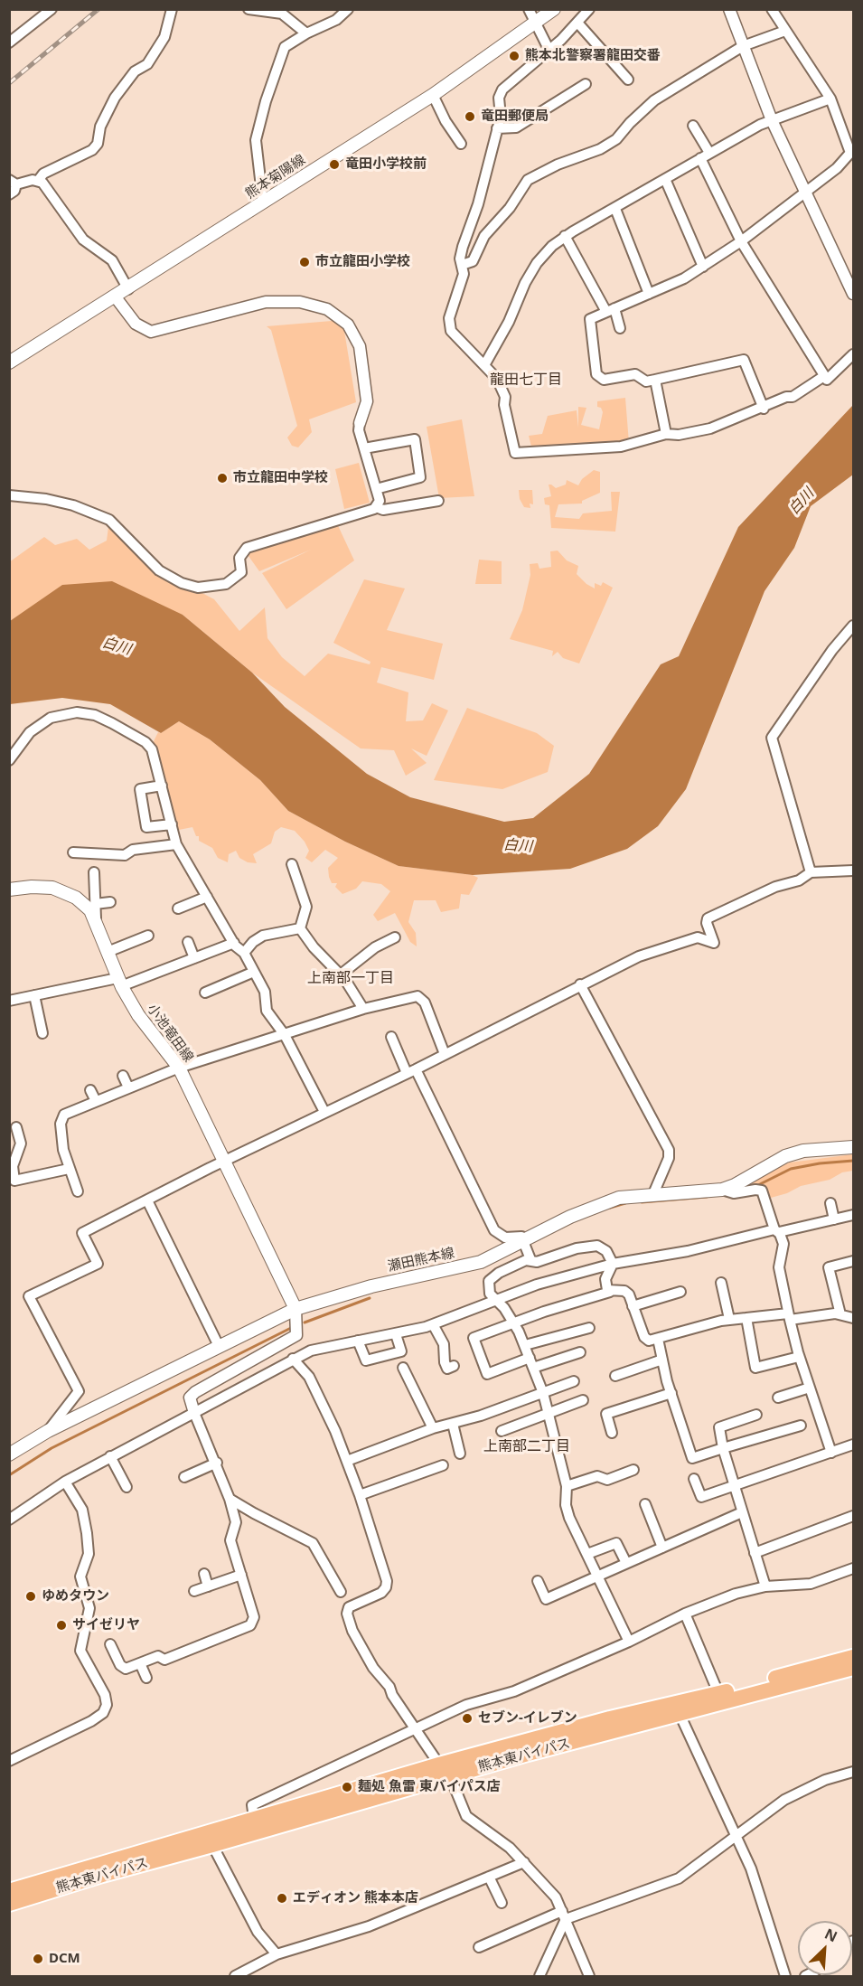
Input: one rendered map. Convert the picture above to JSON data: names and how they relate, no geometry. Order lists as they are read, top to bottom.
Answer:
{
  "streets": {
    "highway": ["熊本東バイパス"],
    "main road": ["熊本菊陽線", "小池竜田線", "瀬田熊本線"]
  },
  "crossings": [
    ["小池竜田線", "瀬田熊本線"]
  ],
  "districts": ["龍田七丁目", "上南部一丁目", "上南部二丁目"],
  "water": ["白川"],
  "places": [
    "熊本北警察署龍田交番",
    "竜田郵便局",
    "竜田小学校前",
    "市立龍田小学校",
    "市立龍田中学校",
    "ゆめタウン",
    "サイゼリヤ",
    "セブン-イレブン",
    "麺処 魚雷 東バイパス店",
    "エディオン 熊本本店",
    "DCM"
  ],
  "north": "top right"
}
